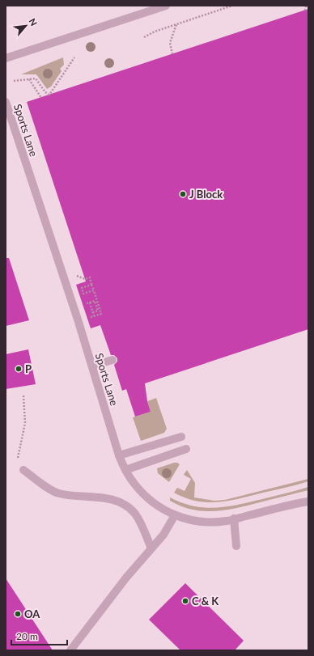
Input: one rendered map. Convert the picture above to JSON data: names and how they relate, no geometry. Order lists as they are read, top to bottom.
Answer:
{
  "streets": {
    "street": ["Sports Lane"]
  },
  "places": [
    "J Block",
    "P",
    "C & K",
    "OA"
  ],
  "scale_bar": "20 m",
  "north": "top right"
}
